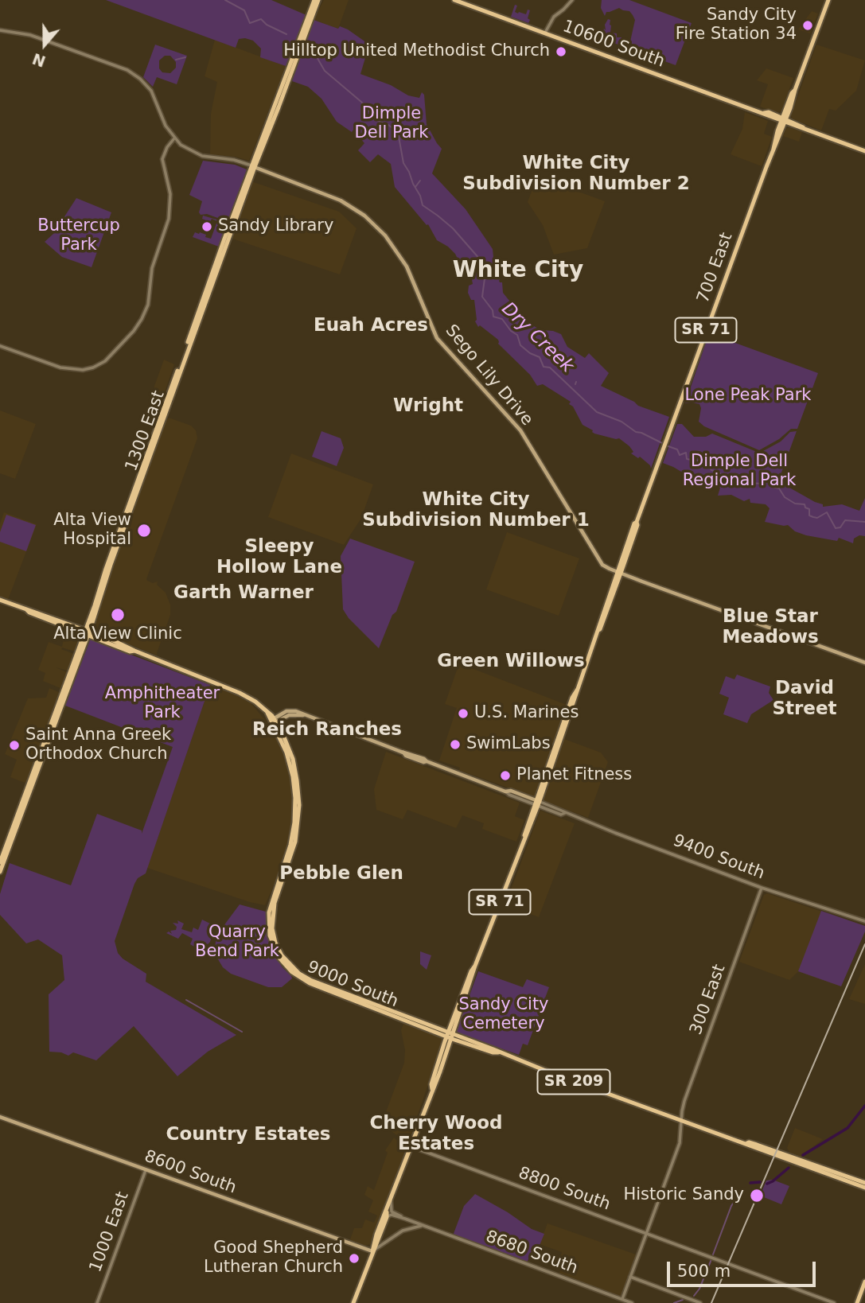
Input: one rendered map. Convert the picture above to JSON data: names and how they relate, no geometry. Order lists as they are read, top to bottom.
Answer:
{
  "streets": {
    "main road": [
      "10600 South",
      "700 East",
      "SR 71",
      "Sego Lily Drive",
      "1300 East",
      "9400 South",
      "9000 South",
      "SR 209",
      "8600 South"
    ],
    "street": [
      "300 East",
      "8800 South",
      "1000 East",
      "8680 South"
    ]
  },
  "crossings": [
    ["10600 South", "700 East"],
    ["700 East", "Sego Lily Drive"],
    ["700 East", "9400 South"],
    ["700 East", "9000 South"],
    ["700 East", "8600 South"],
    ["700 East", "8800 South"],
    ["Sego Lily Drive", "1300 East"],
    ["1300 East", "SR 209"],
    ["9400 South", "9000 South"],
    ["9400 South", "300 East"],
    ["9400 South", "SR 209"],
    ["9000 South", "300 East"],
    ["9000 South", "SR 209"],
    ["300 East", "8800 South"],
    ["300 East", "8680 South"],
    ["8600 South", "1000 East"]
  ],
  "districts": [
    "White City Subdivision Number 2",
    "White City",
    "Euah Acres",
    "Wright",
    "White City Subdivision Number 1",
    "Sleepy Hollow Lane",
    "Garth Warner",
    "Blue Star Meadows",
    "Green Willows",
    "David Street",
    "Reich Ranches",
    "Pebble Glen",
    "Cherry Wood Estates",
    "Country Estates"
  ],
  "water": ["Dry Creek"],
  "parks": [
    "Dimple Dell Park",
    "Buttercup Park",
    "Lone Peak Park",
    "Dimple Dell Regional Park",
    "Amphitheater Park",
    "Quarry Bend Park",
    "Sandy City Cemetery"
  ],
  "places": [
    "Sandy City Fire Station 34",
    "Hilltop United Methodist Church",
    "Sandy Library",
    "Alta View Hospital",
    "Alta View Clinic",
    "U.S. Marines",
    "SwimLabs",
    "Saint Anna Greek Orthodox Church",
    "Planet Fitness",
    "Historic Sandy",
    "Good Shepherd Lutheran Church"
  ],
  "scale_bar": "500 m",
  "north": "bottom"
}
